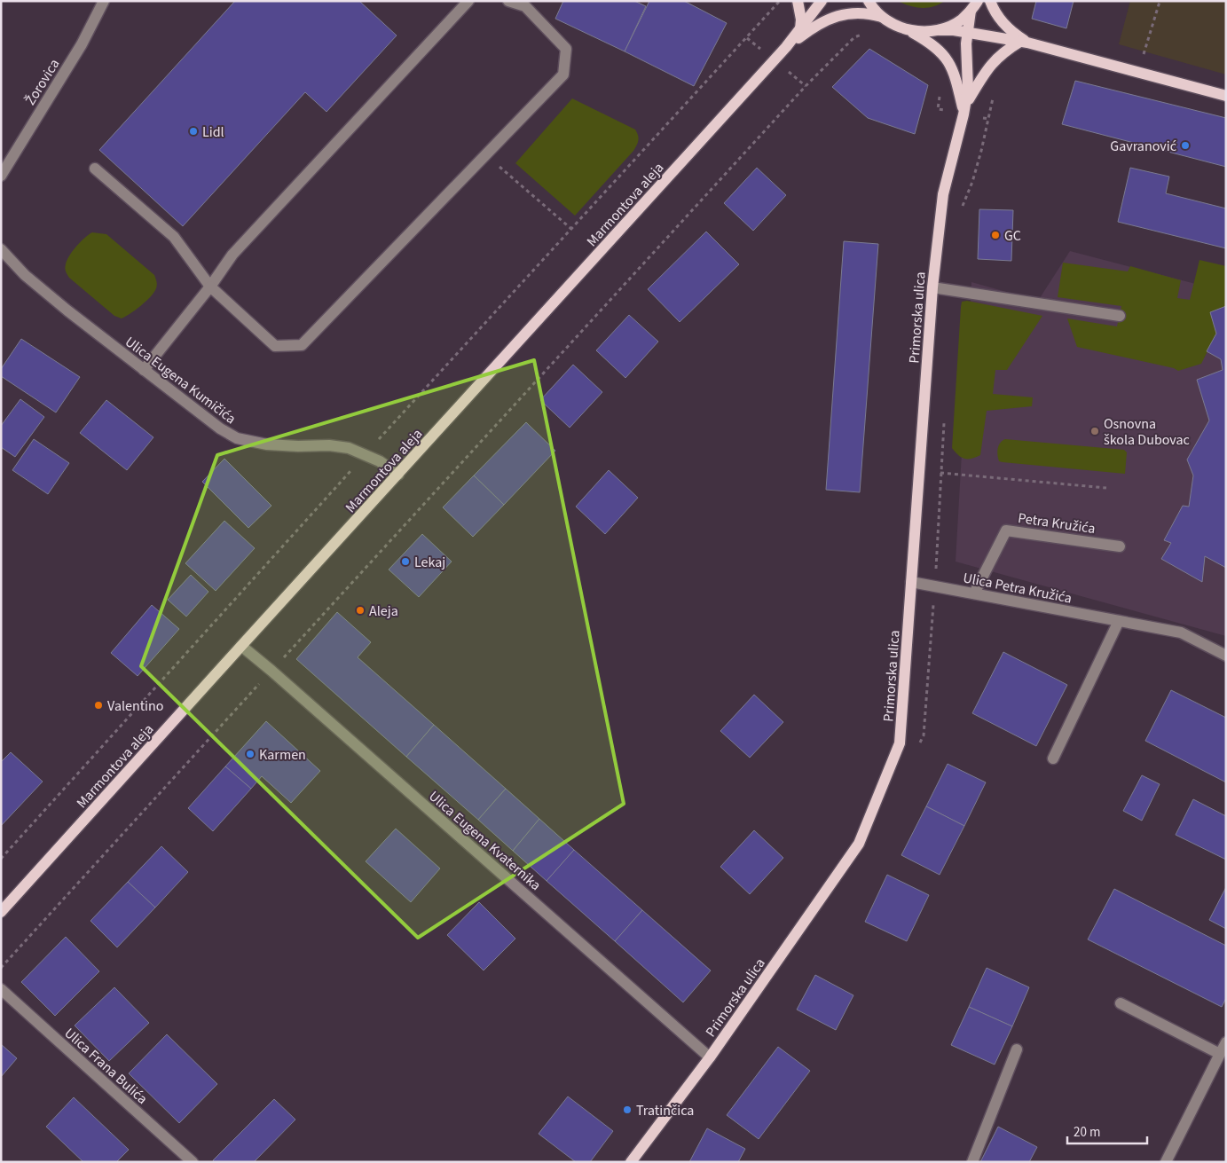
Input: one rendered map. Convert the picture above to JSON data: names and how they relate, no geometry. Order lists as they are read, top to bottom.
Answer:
{
  "streets": {
    "main road": ["Marmontova aleja", "Primorska ulica"],
    "street": [
      "Žorovica",
      "Ulica Eugena Kumičića",
      "Petra Kružića",
      "Ulica Petra Kružića",
      "Ulica Eugena Kvaternika",
      "Ulica Frana Bulića"
    ]
  },
  "crossings": [
    ["Marmontova aleja", "Ulica Eugena Kumičića"],
    ["Marmontova aleja", "Ulica Eugena Kvaternika"],
    ["Primorska ulica", "Ulica Petra Kružića"],
    ["Primorska ulica", "Ulica Eugena Kvaternika"],
    ["Petra Kružića", "Ulica Petra Kružića"]
  ],
  "places": [
    "Lidl",
    "Gavranović",
    "GC",
    "Osnovna škola Dubovac",
    "Lekaj",
    "Aleja",
    "Valentino",
    "Karmen",
    "Tratinčica"
  ],
  "scale_bar": "20 m"
}
